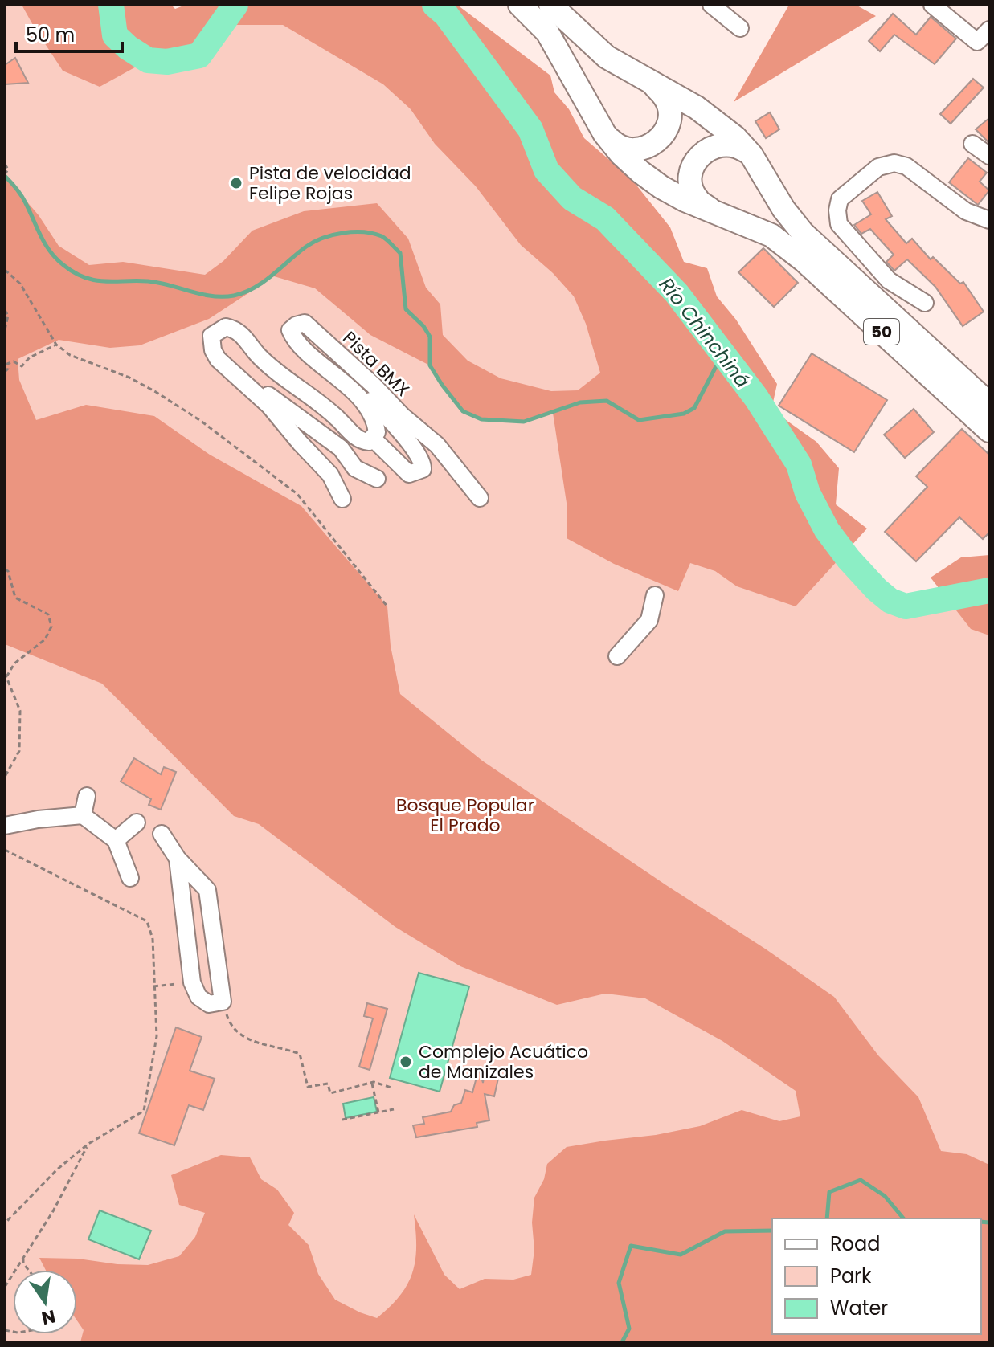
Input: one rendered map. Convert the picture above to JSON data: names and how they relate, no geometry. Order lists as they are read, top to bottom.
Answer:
{
  "streets": {
    "highway": ["50"],
    "street": ["Pista BMX"]
  },
  "water": ["Río Chinchiná"],
  "parks": ["Bosque Popular El Prado"],
  "places": ["Pista de velocidad Felipe Rojas", "Complejo Acuático de Manizales"],
  "legend": ["Road", "Park", "Water"],
  "scale_bar": "50 m",
  "north": "bottom"
}
